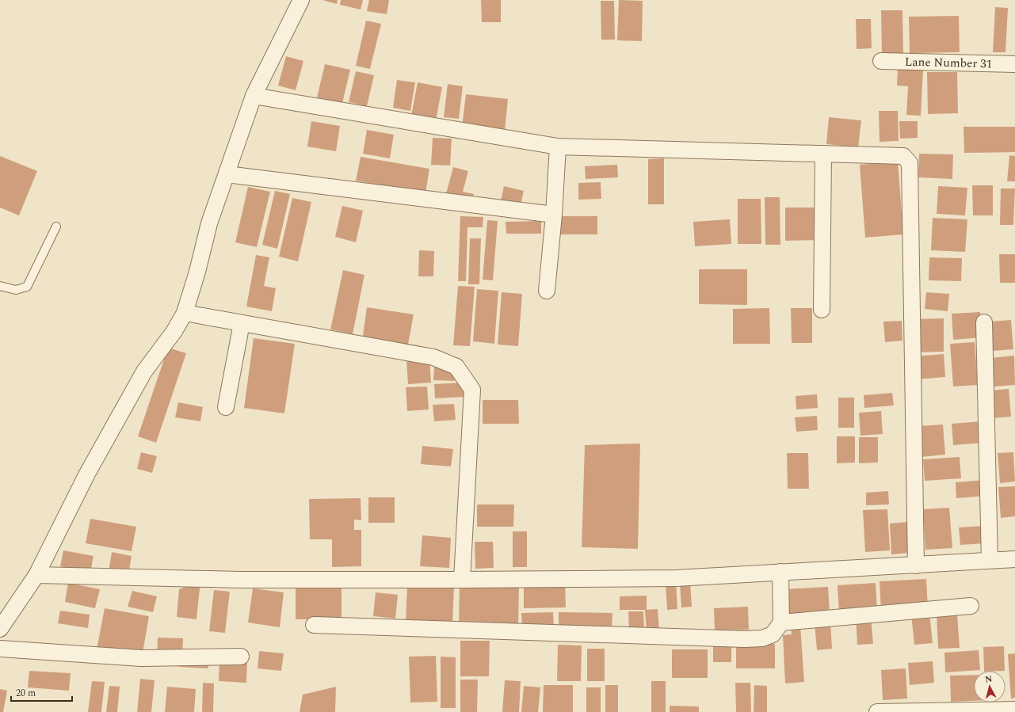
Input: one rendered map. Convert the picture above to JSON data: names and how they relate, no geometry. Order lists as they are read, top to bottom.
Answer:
{
  "streets": {
    "street": ["Lane Number 31"]
  },
  "scale_bar": "20 m",
  "north": "top"
}
